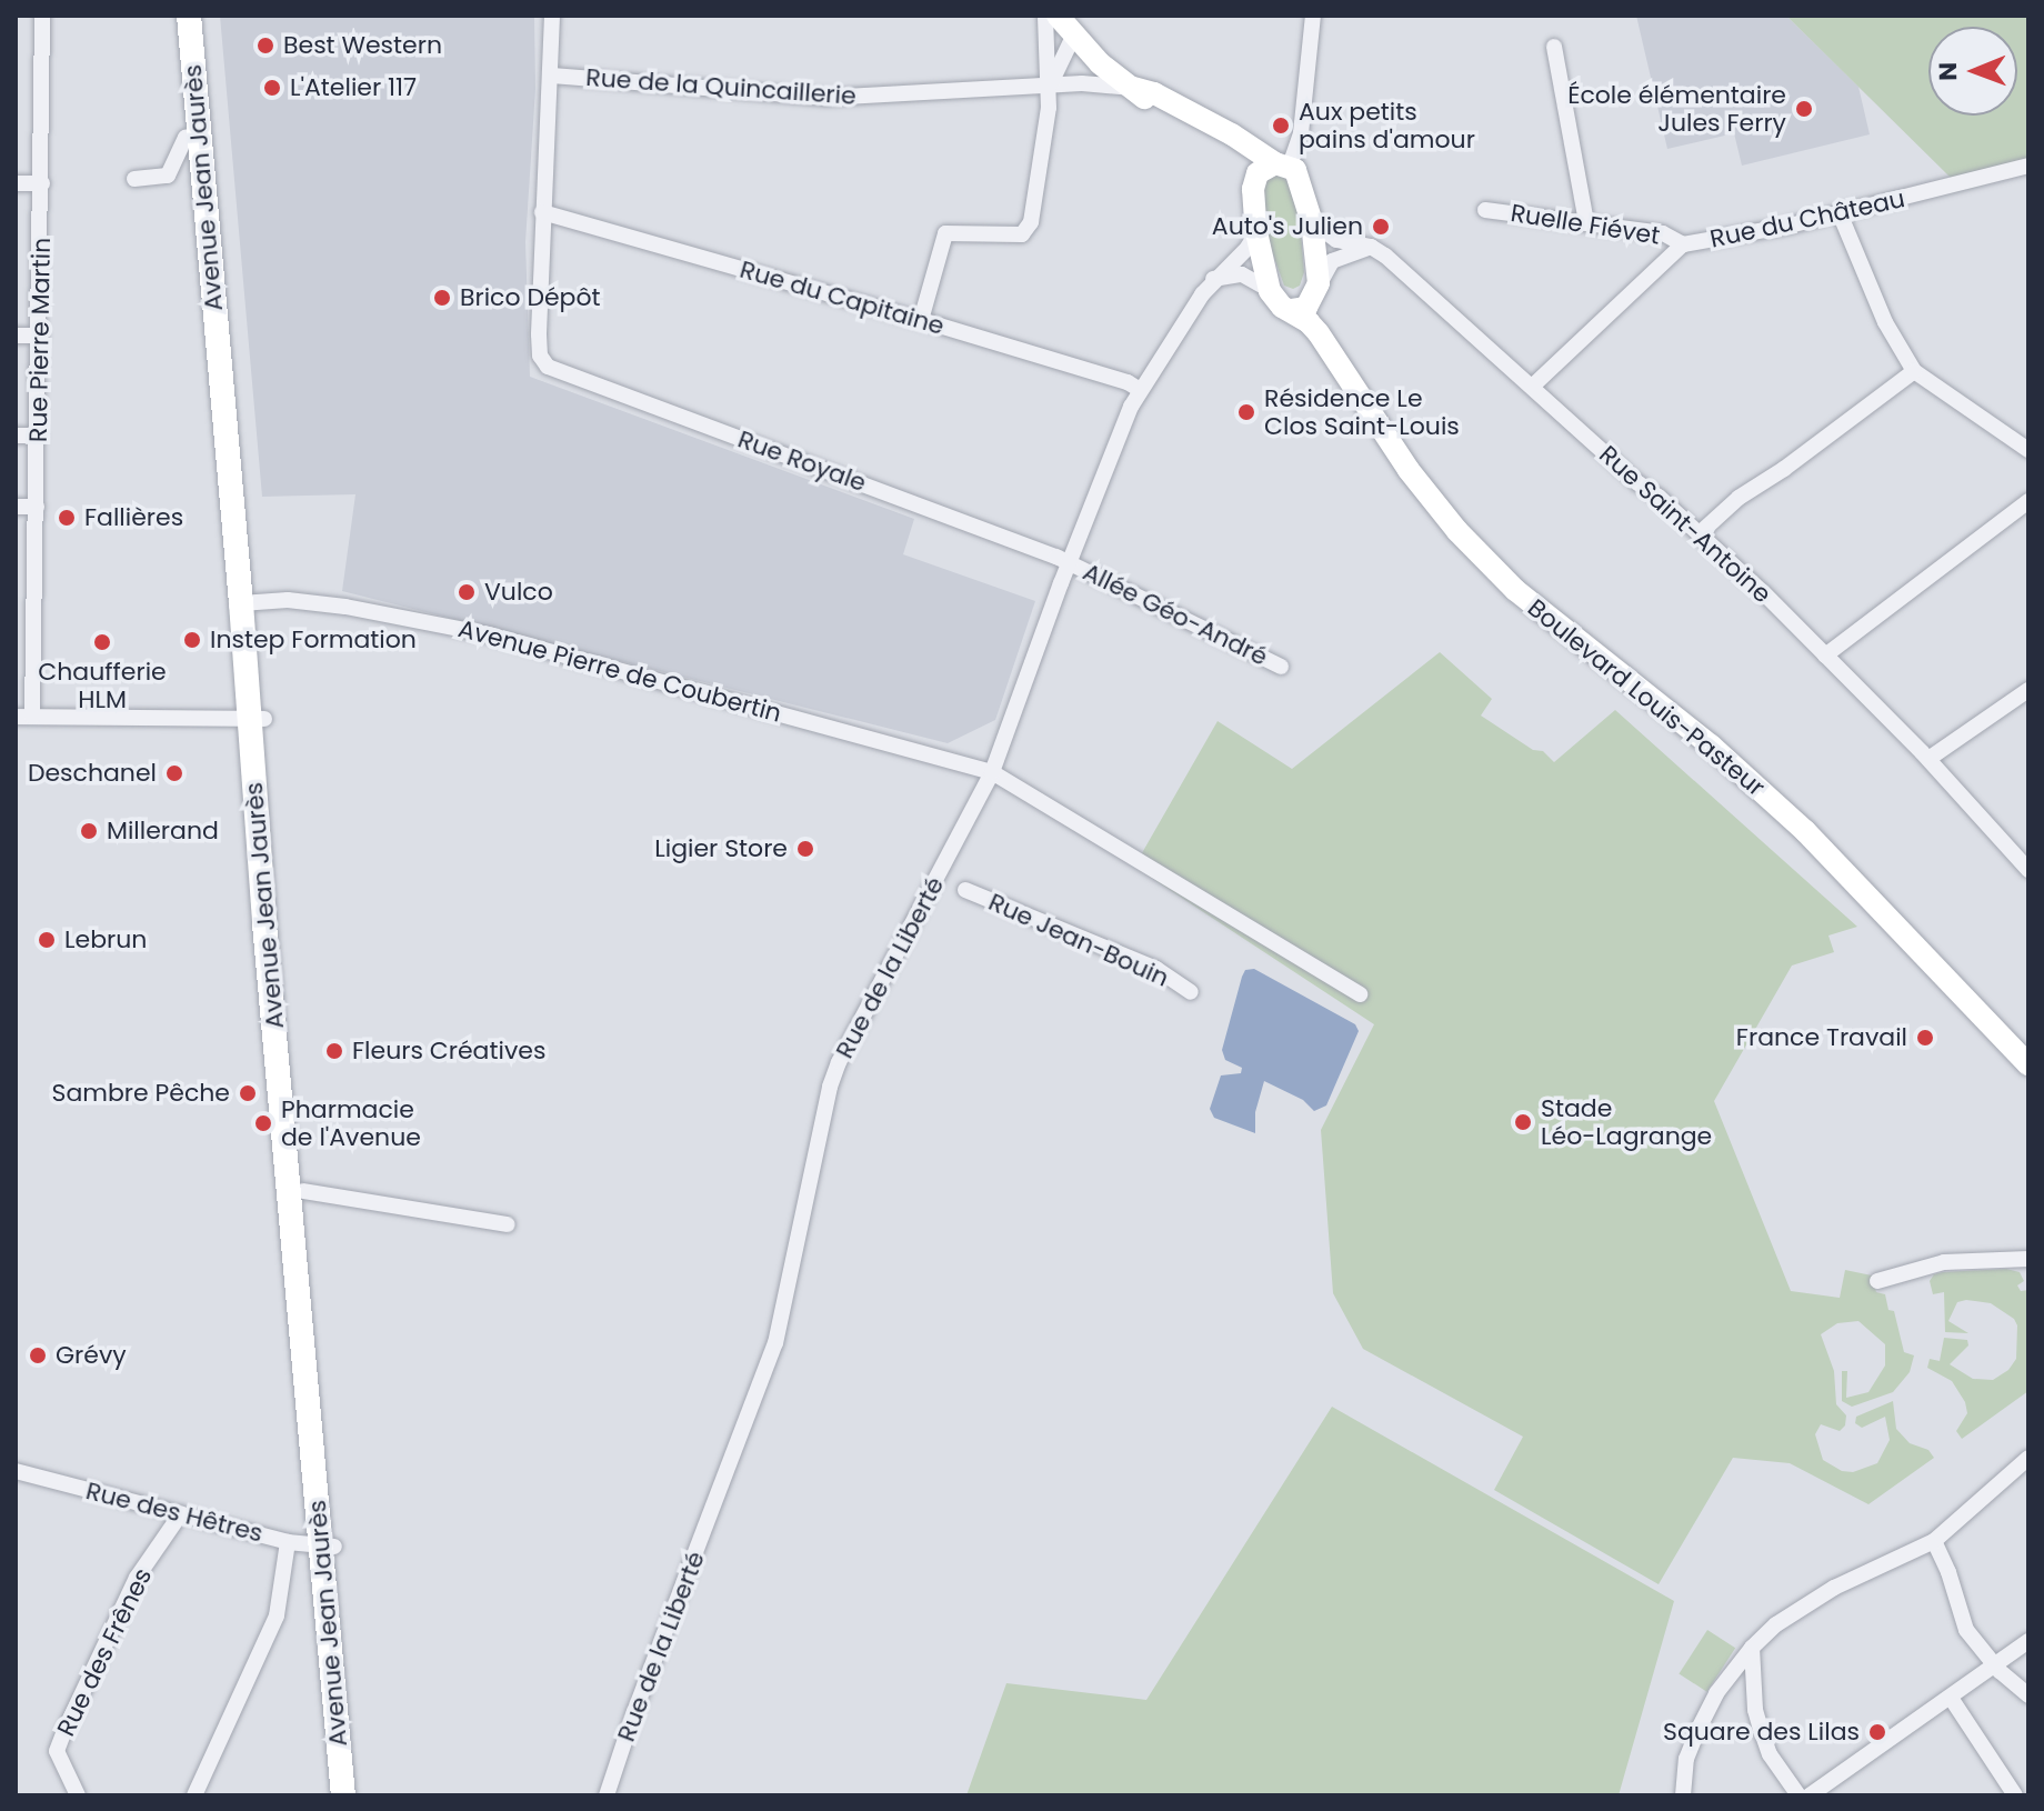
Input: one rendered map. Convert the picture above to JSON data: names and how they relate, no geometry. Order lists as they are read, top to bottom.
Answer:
{
  "streets": {
    "main road": ["Avenue Jean Jaurès", "Boulevard Louis-Pasteur"],
    "street": [
      "Rue de la Quincaillerie",
      "Rue du Château",
      "Ruelle Fiévet",
      "Rue du Capitaine",
      "Rue Pierre Martin",
      "Rue Royale",
      "Rue Saint-Antoine",
      "Allée Géo-André",
      "Avenue Pierre de Coubertin",
      "Rue Jean-Bouin",
      "Rue de la Liberté",
      "Rue des Hêtres",
      "Rue des Frênes"
    ]
  },
  "crossings": [
    ["Avenue Jean Jaurès", "Avenue Pierre de Coubertin"],
    ["Avenue Jean Jaurès", "Rue des Hêtres"],
    ["Rue du Château", "Ruelle Fiévet"],
    ["Rue du Château", "Rue Saint-Antoine"],
    ["Rue du Capitaine", "Rue Royale"],
    ["Rue du Capitaine", "Rue de la Liberté"],
    ["Rue Royale", "Allée Géo-André"],
    ["Rue Royale", "Rue de la Liberté"],
    ["Allée Géo-André", "Rue de la Liberté"],
    ["Avenue Pierre de Coubertin", "Rue de la Liberté"],
    ["Rue des Hêtres", "Rue des Frênes"]
  ],
  "places": [
    "Best Western",
    "L'Atelier 117",
    "École élémentaire Jules Ferry",
    "Aux petits pains d'amour",
    "Auto's Julien",
    "Brico Dépôt",
    "Résidence Le Clos Saint-Louis",
    "Fallières",
    "Vulco",
    "Instep Formation",
    "Chaufferie HLM",
    "Deschanel",
    "Millerand",
    "Ligier Store",
    "Lebrun",
    "France Travail",
    "Fleurs Créatives",
    "Sambre Pêche",
    "Stade Léo-Lagrange",
    "Pharmacie de l'Avenue",
    "Grévy",
    "Square des Lilas"
  ],
  "north": "left"
}
